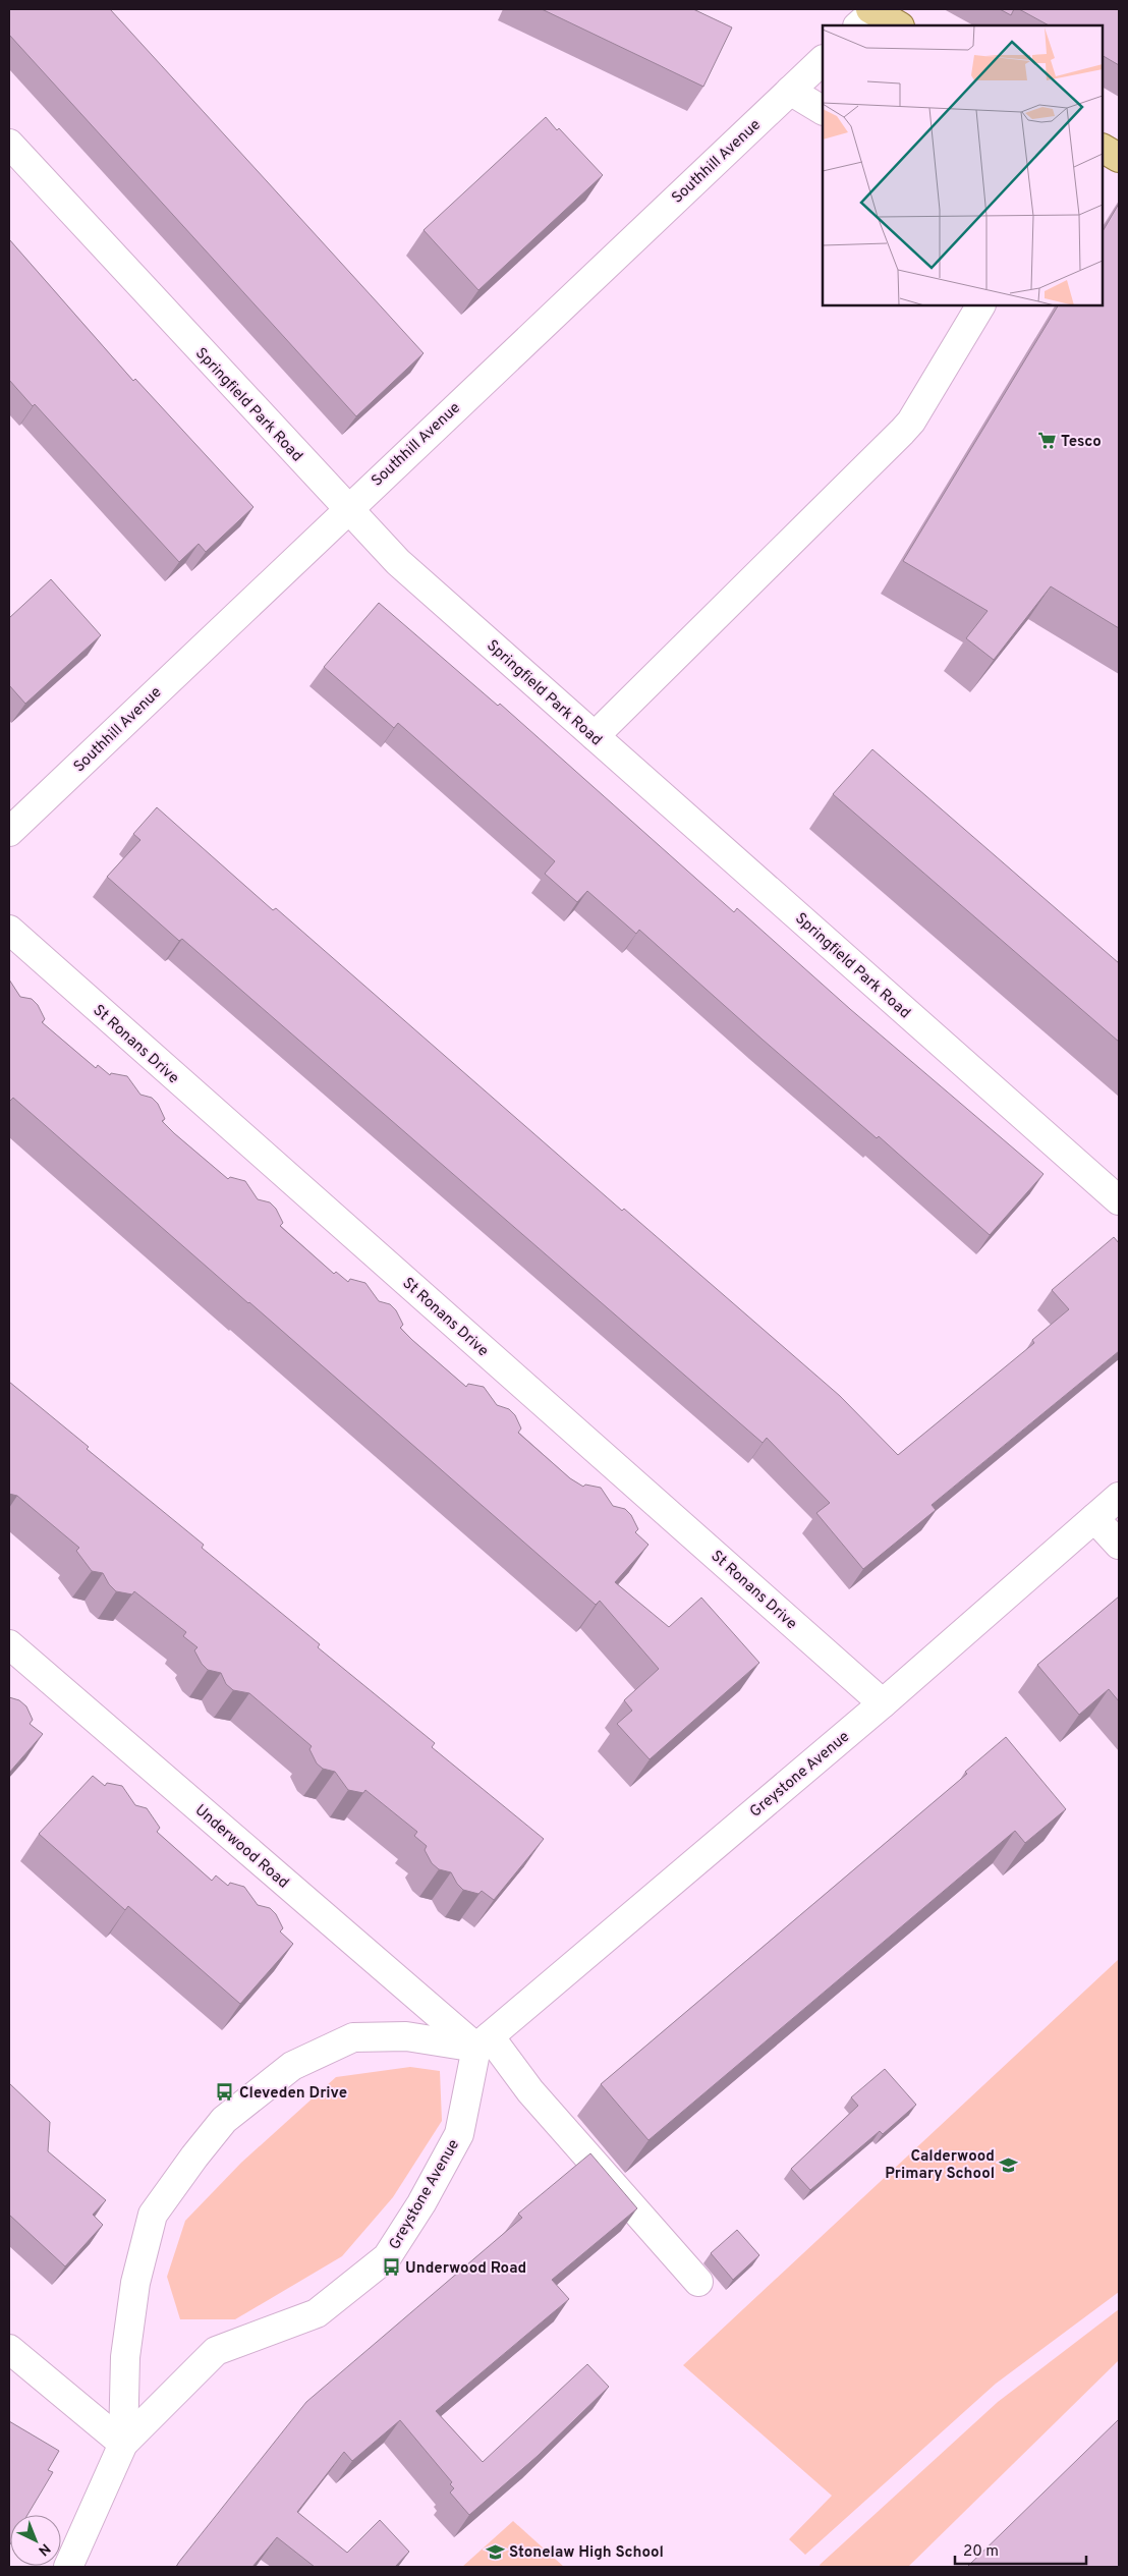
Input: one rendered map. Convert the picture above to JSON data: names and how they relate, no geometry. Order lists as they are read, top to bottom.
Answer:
{
  "streets": {
    "street": [
      "Southhill Avenue",
      "Springfield Park Road",
      "St Ronans Drive",
      "Greystone Avenue",
      "Underwood Road"
    ]
  },
  "crossings": [
    ["Southhill Avenue", "Springfield Park Road"],
    ["St Ronans Drive", "Greystone Avenue"],
    ["Greystone Avenue", "Underwood Road"]
  ],
  "places": {
    "supermarket": ["Tesco"],
    "bus stop": ["Cleveden Drive", "Underwood Road"],
    "school or university": ["Calderwood Primary School", "Stonelaw High School"]
  },
  "scale_bar": "20 m",
  "north": "bottom right"
}
